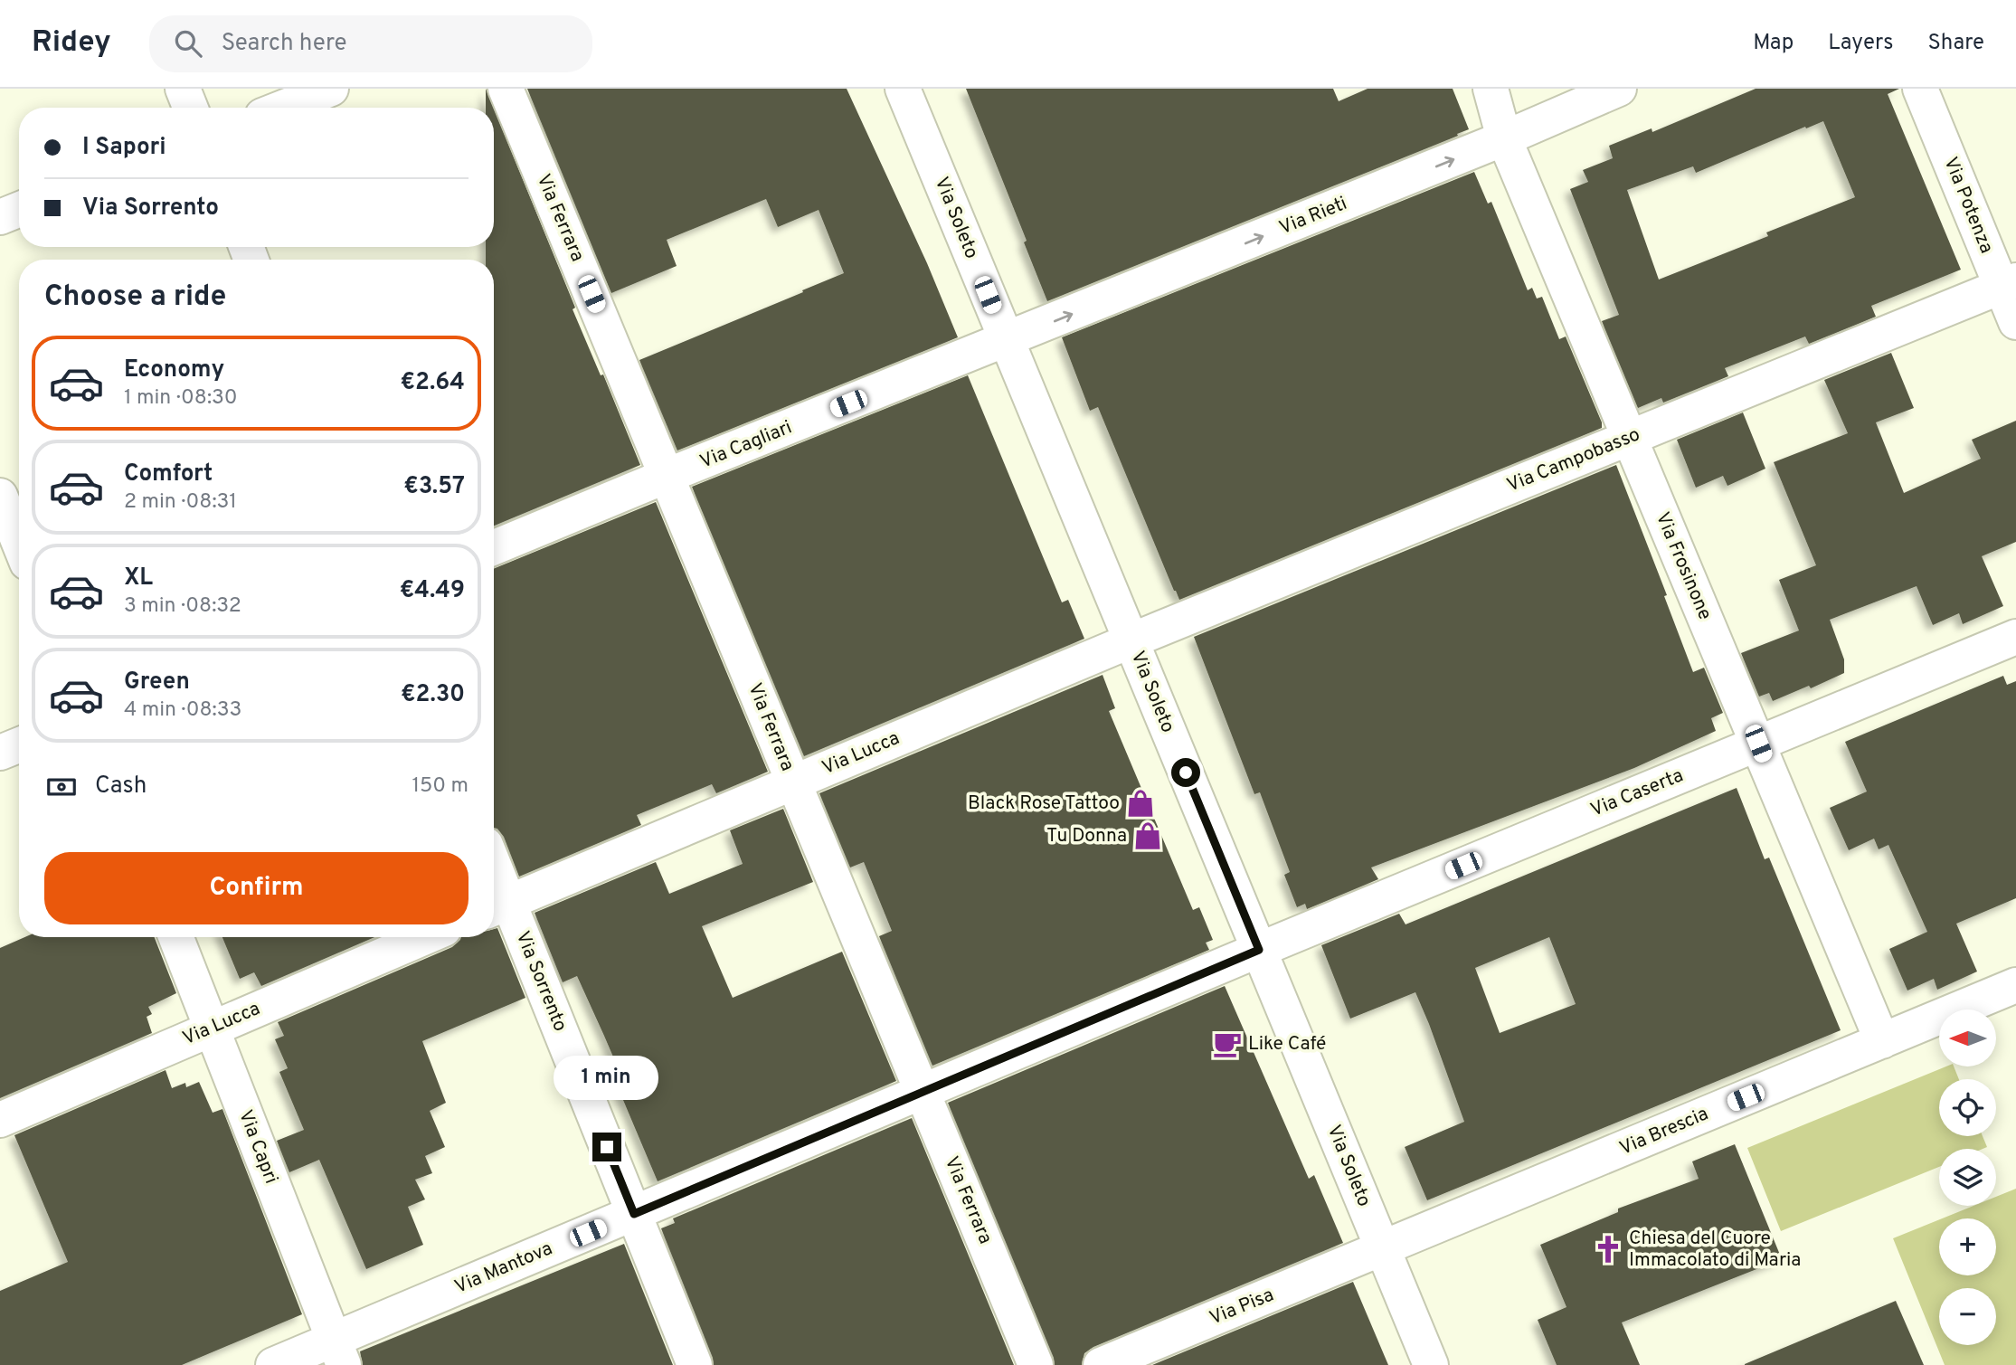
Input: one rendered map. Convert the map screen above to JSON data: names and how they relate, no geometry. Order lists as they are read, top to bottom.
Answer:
{
  "streets": {
    "street": [
      "Via Potenza",
      "Via Rieti",
      "Via Ferrara",
      "Via Soleto",
      "Via Cagliari",
      "Via Campobasso",
      "Via Frosinone",
      "Via Lucca",
      "Via Caserta",
      "Via Sorrento",
      "Via Brescia",
      "Via Capri",
      "Via Mantova",
      "Via Pisa"
    ]
  },
  "crossings": [
    ["Via Potenza", "Via Campobasso"],
    ["Via Rieti", "Via Soleto"],
    ["Via Rieti", "Via Cagliari"],
    ["Via Rieti", "Via Frosinone"],
    ["Via Ferrara", "Via Cagliari"],
    ["Via Ferrara", "Via Lucca"],
    ["Via Ferrara", "Via Mantova"],
    ["Via Soleto", "Via Cagliari"],
    ["Via Soleto", "Via Campobasso"],
    ["Via Soleto", "Via Lucca"],
    ["Via Soleto", "Via Caserta"],
    ["Via Soleto", "Via Brescia"],
    ["Via Soleto", "Via Mantova"],
    ["Via Soleto", "Via Pisa"],
    ["Via Campobasso", "Via Frosinone"],
    ["Via Campobasso", "Via Lucca"],
    ["Via Frosinone", "Via Caserta"],
    ["Via Frosinone", "Via Brescia"],
    ["Via Lucca", "Via Sorrento"],
    ["Via Lucca", "Via Capri"],
    ["Via Caserta", "Via Mantova"],
    ["Via Sorrento", "Via Mantova"],
    ["Via Brescia", "Via Pisa"],
    ["Via Capri", "Via Mantova"]
  ],
  "one_way": ["Via Rieti"],
  "places": {
    "shop": ["Black Rose Tattoo", "Tu Donna"],
    "cafe": ["Like Café"],
    "church": ["Chiesa del Cuore Immacolato di Maria"]
  },
  "north": "left",
  "page": {
    "header": "Ridey",
    "search": "Search here",
    "nav": ["Map", "Layers", "Share"],
    "banner": ["I Sapori", "Via Sorrento"],
    "heading": "Choose a ride",
    "list": [
      {
        "name": "Economy",
        "note": "1 min · 08:30",
        "value": "€2.64"
      },
      {
        "name": "Comfort",
        "note": "2 min · 08:31",
        "value": "€3.57"
      },
      {
        "name": "XL",
        "note": "3 min · 08:32",
        "value": "€4.49"
      },
      {
        "name": "Green",
        "note": "4 min · 08:33",
        "value": "€2.30"
      }
    ],
    "pay": ["Cash", "150 m"],
    "buttons": "Confirm",
    "map_buttons": ["+", "−"],
    "bubble": "1 min"
  }
}
